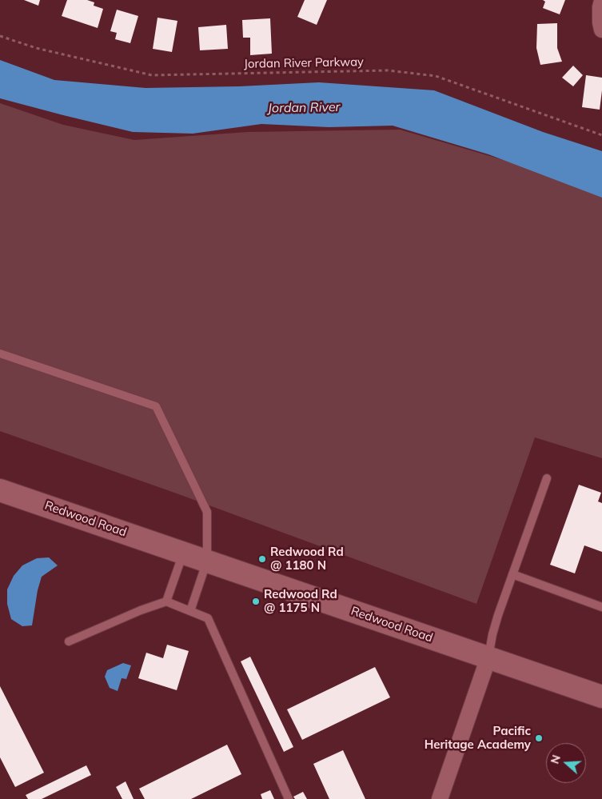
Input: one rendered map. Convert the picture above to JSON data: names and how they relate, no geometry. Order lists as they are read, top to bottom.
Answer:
{
  "streets": {
    "main road": ["Redwood Road"],
    "path": ["Jordan River Parkway"]
  },
  "water": ["Jordan River"],
  "places": ["Redwood Rd @ 1180 N", "Redwood Rd @ 1175 N", "Pacific Heritage Academy"],
  "north": "left"
}
